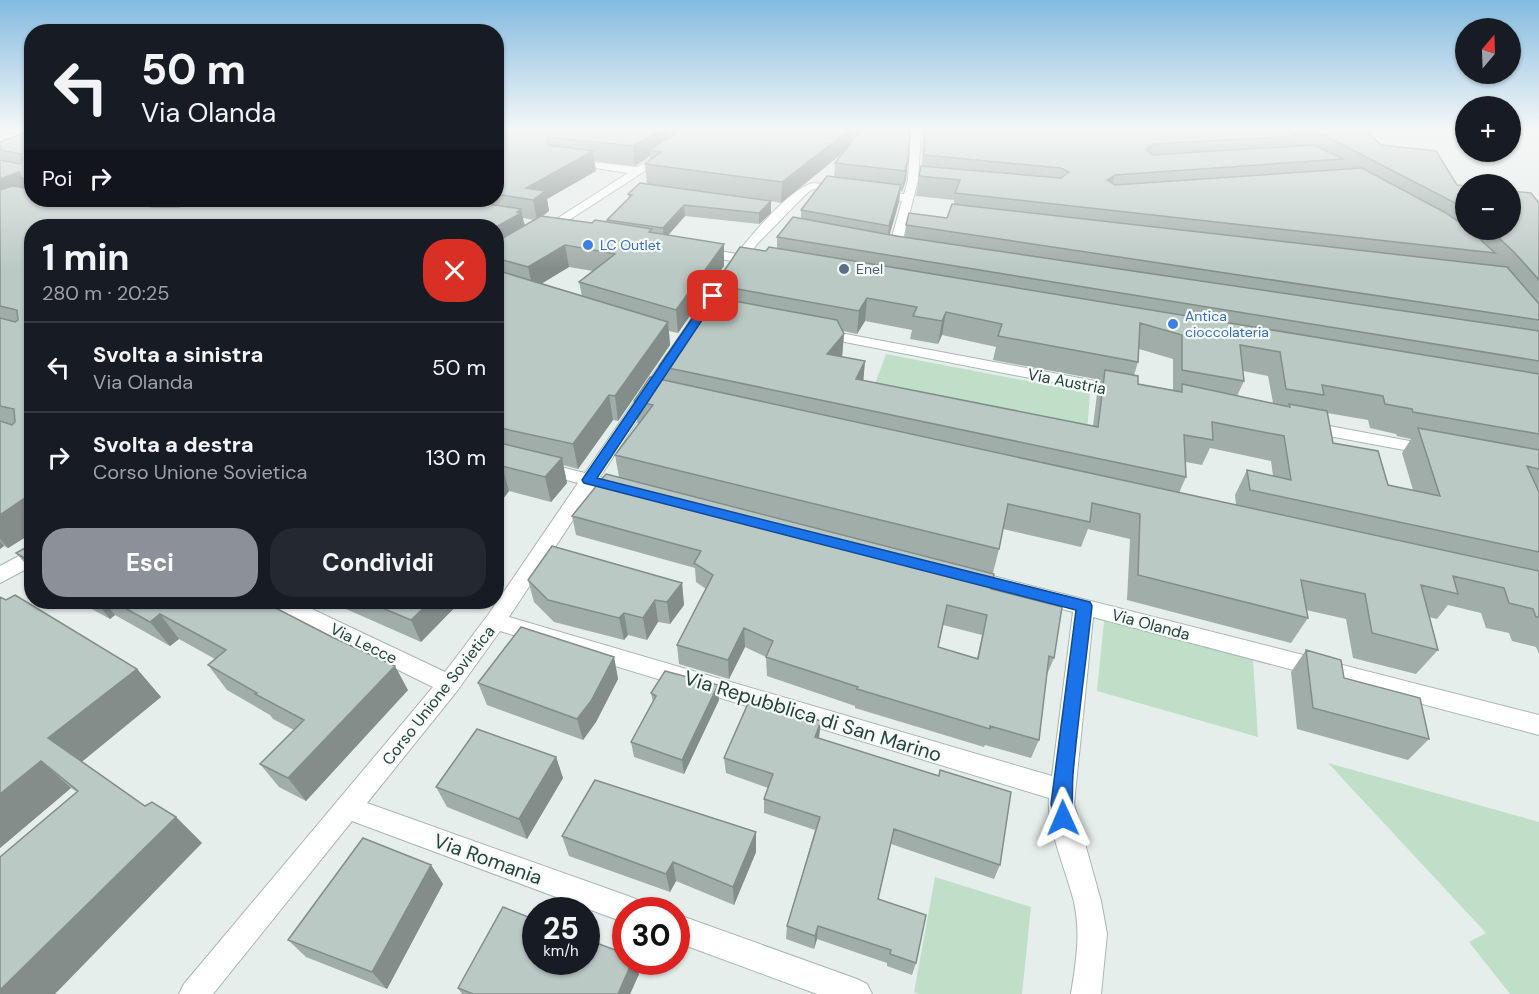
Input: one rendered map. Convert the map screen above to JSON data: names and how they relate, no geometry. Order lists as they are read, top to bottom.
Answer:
{
  "streets": {
    "street": [
      "Via Austria",
      "Via Olanda",
      "Via Lecce",
      "Corso Unione Sovietica",
      "Via Repubblica di San Marino",
      "Via Romania"
    ]
  },
  "crossings": [
    ["Via Lecce", "Corso Unione Sovietica"],
    ["Corso Unione Sovietica", "Via Repubblica di San Marino"],
    ["Corso Unione Sovietica", "Via Romania"]
  ],
  "places": ["LC Outlet", "Enel", "Antica cioccolateria"],
  "north": "top",
  "page": {
    "map_buttons": ["+", "−"],
    "turn": ["50 m", "Via Olanda"],
    "then": "Poi",
    "heading": ["1 min", "280 m · 20:25"],
    "list": [
      {
        "name": "Svolta a sinistra",
        "note": "Via Olanda",
        "value": "50 m"
      },
      {
        "name": "Svolta a destra",
        "note": "Corso Unione Sovietica",
        "value": "130 m"
      }
    ],
    "buttons": ["Esci", "Condividi"],
    "speed": "25 km/h",
    "limit": "30"
  }
}
